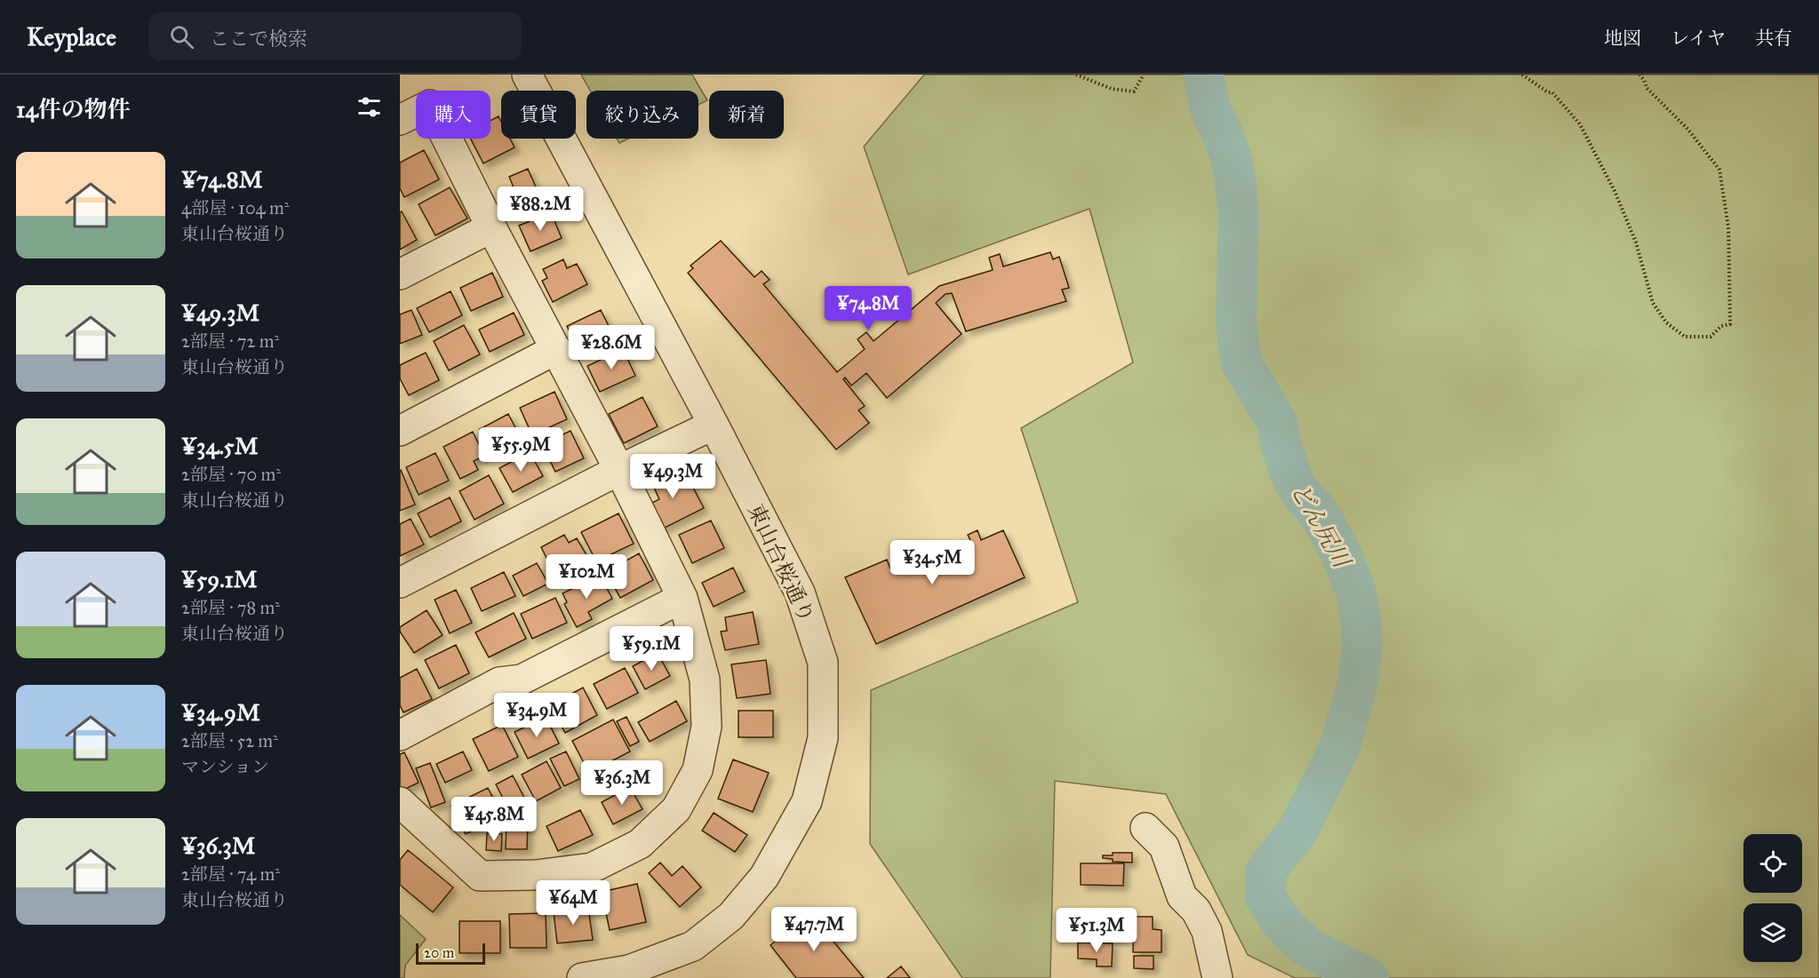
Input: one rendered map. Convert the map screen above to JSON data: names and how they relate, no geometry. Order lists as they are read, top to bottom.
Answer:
{
  "streets": {
    "street": ["東山台桜通り"]
  },
  "water": ["どん尻川"],
  "scale_bar": "20 m",
  "page": {
    "header": "Keyplace",
    "search": "ここで検索",
    "nav": ["地図", "レイヤ", "共有"],
    "heading": "14件の物件",
    "chip": [
      "購入",
      "賃貸",
      "絞り込み",
      "新着"
    ],
    "list": [
      {
        "name": "¥74.8M",
        "note": "4部屋 · 104 m² · 東山台桜通り"
      },
      {
        "name": "¥49.3M",
        "note": "2部屋 · 72 m² · 東山台桜通り"
      },
      {
        "name": "¥34.5M",
        "note": "2部屋 · 70 m² · 東山台桜通り"
      },
      {
        "name": "¥59.1M",
        "note": "2部屋 · 78 m² · 東山台桜通り"
      },
      {
        "name": "¥34.9M",
        "note": "2部屋 · 52 m² · マンション"
      },
      {
        "name": "¥36.3M",
        "note": "2部屋 · 74 m² · 東山台桜通り"
      }
    ],
    "price": [
      "¥88.2M",
      "¥74.8M",
      "¥28.6M",
      "¥55.9M",
      "¥49.3M",
      "¥34.5M",
      "¥102M",
      "¥59.1M",
      "¥34.9M",
      "¥36.3M",
      "¥45.8M",
      "¥64M",
      "¥47.7M",
      "¥51.3M"
    ],
    "scale": "20 m"
  }
}
